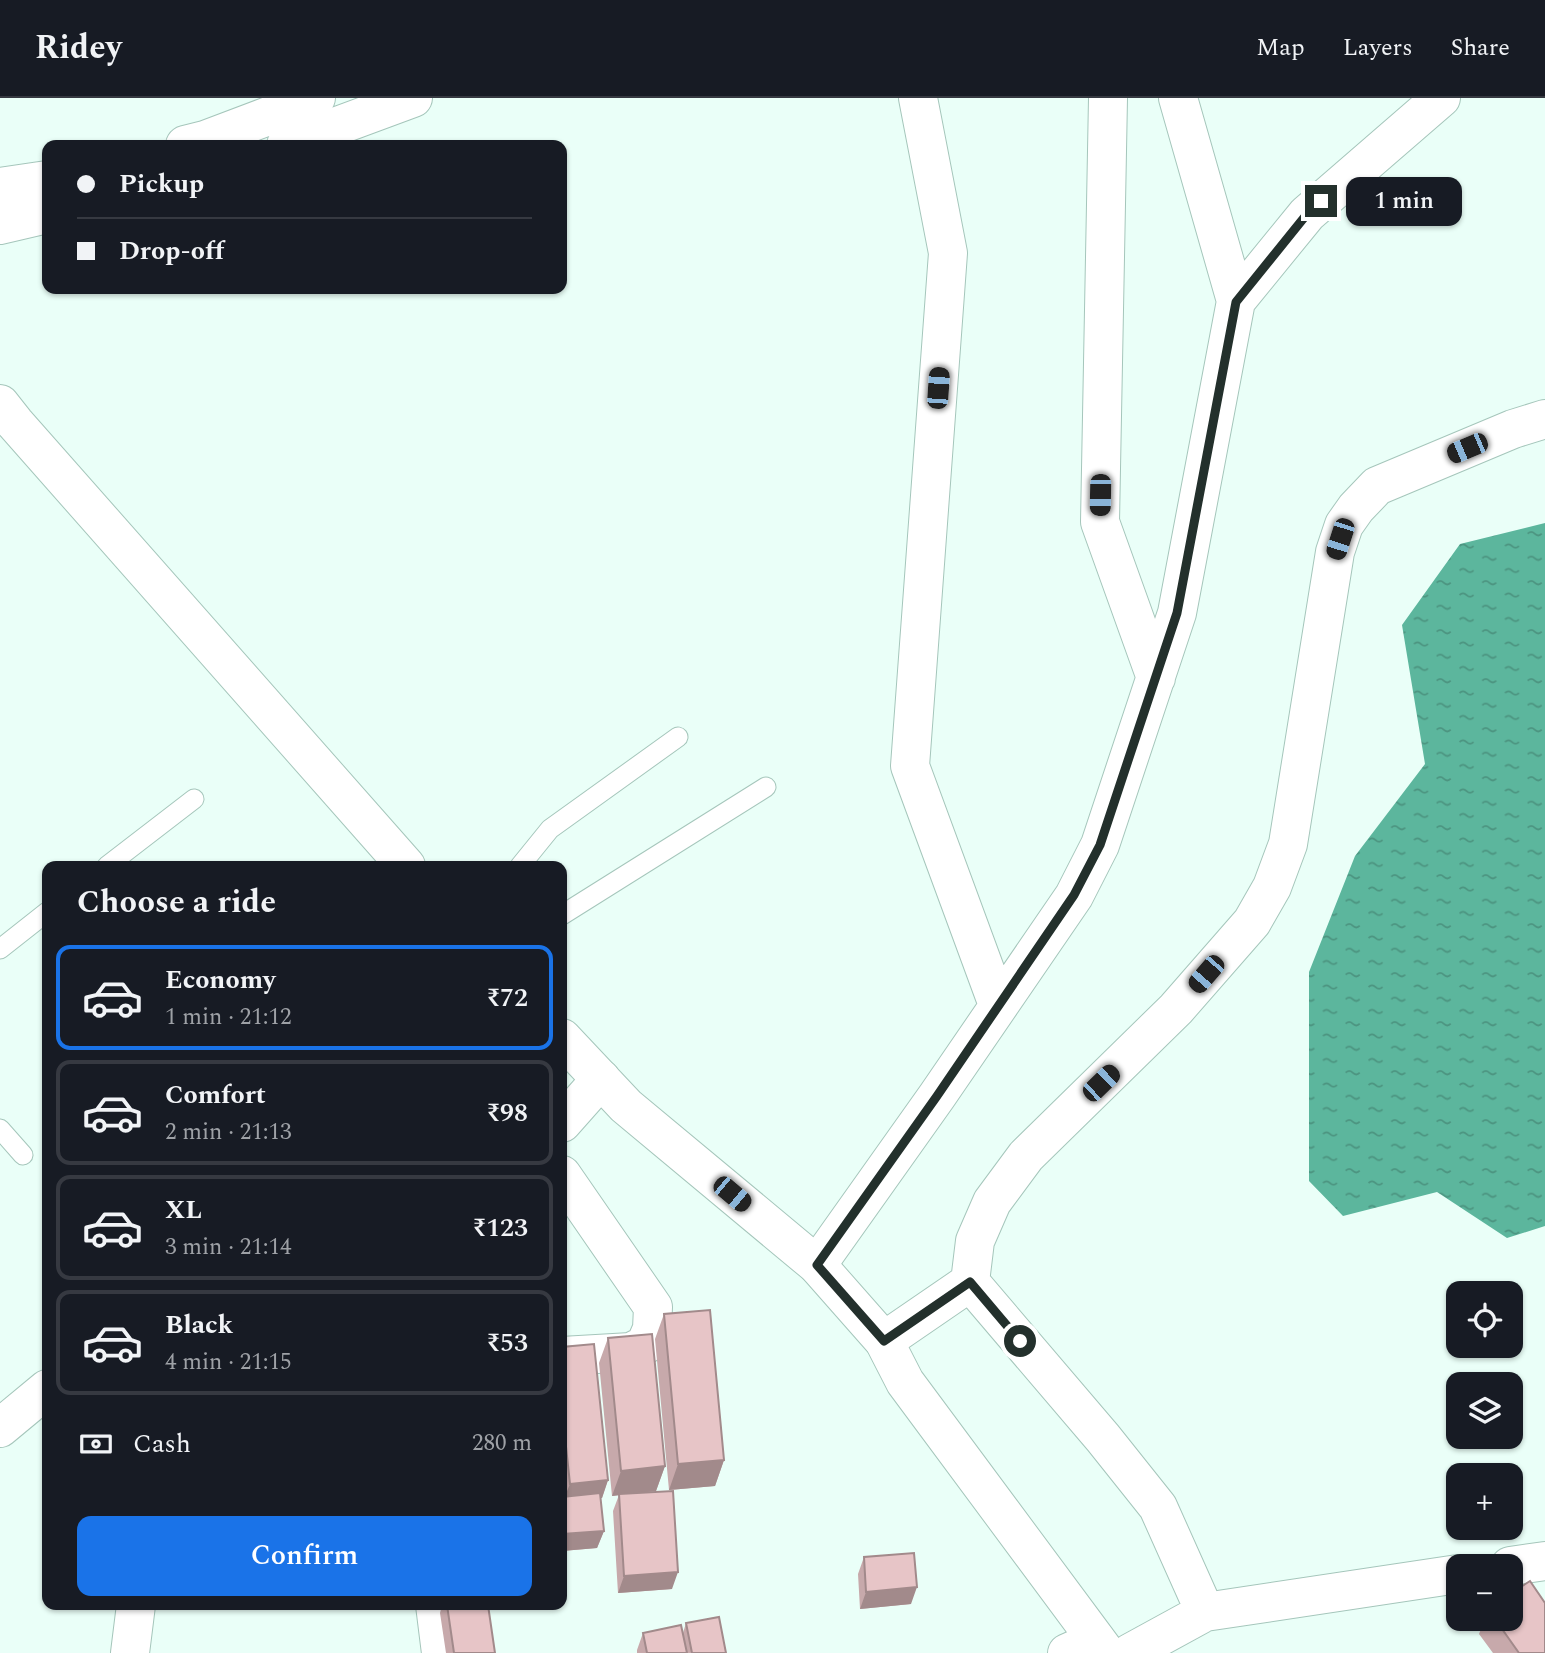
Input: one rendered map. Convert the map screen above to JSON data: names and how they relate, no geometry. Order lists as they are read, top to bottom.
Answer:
{
  "page": {
    "header": "Ridey",
    "nav": ["Map", "Layers", "Share"],
    "banner": ["Pickup", "Drop-off"],
    "bubble": "1 min",
    "heading": "Choose a ride",
    "list": [
      {
        "name": "Economy",
        "note": "1 min · 21:12",
        "value": "₹72"
      },
      {
        "name": "Comfort",
        "note": "2 min · 21:13",
        "value": "₹98"
      },
      {
        "name": "XL",
        "note": "3 min · 21:14",
        "value": "₹123"
      },
      {
        "name": "Black",
        "note": "4 min · 21:15",
        "value": "₹53"
      }
    ],
    "map_buttons": ["+", "−"],
    "pay": ["Cash", "280 m"],
    "buttons": "Confirm"
  }
}
